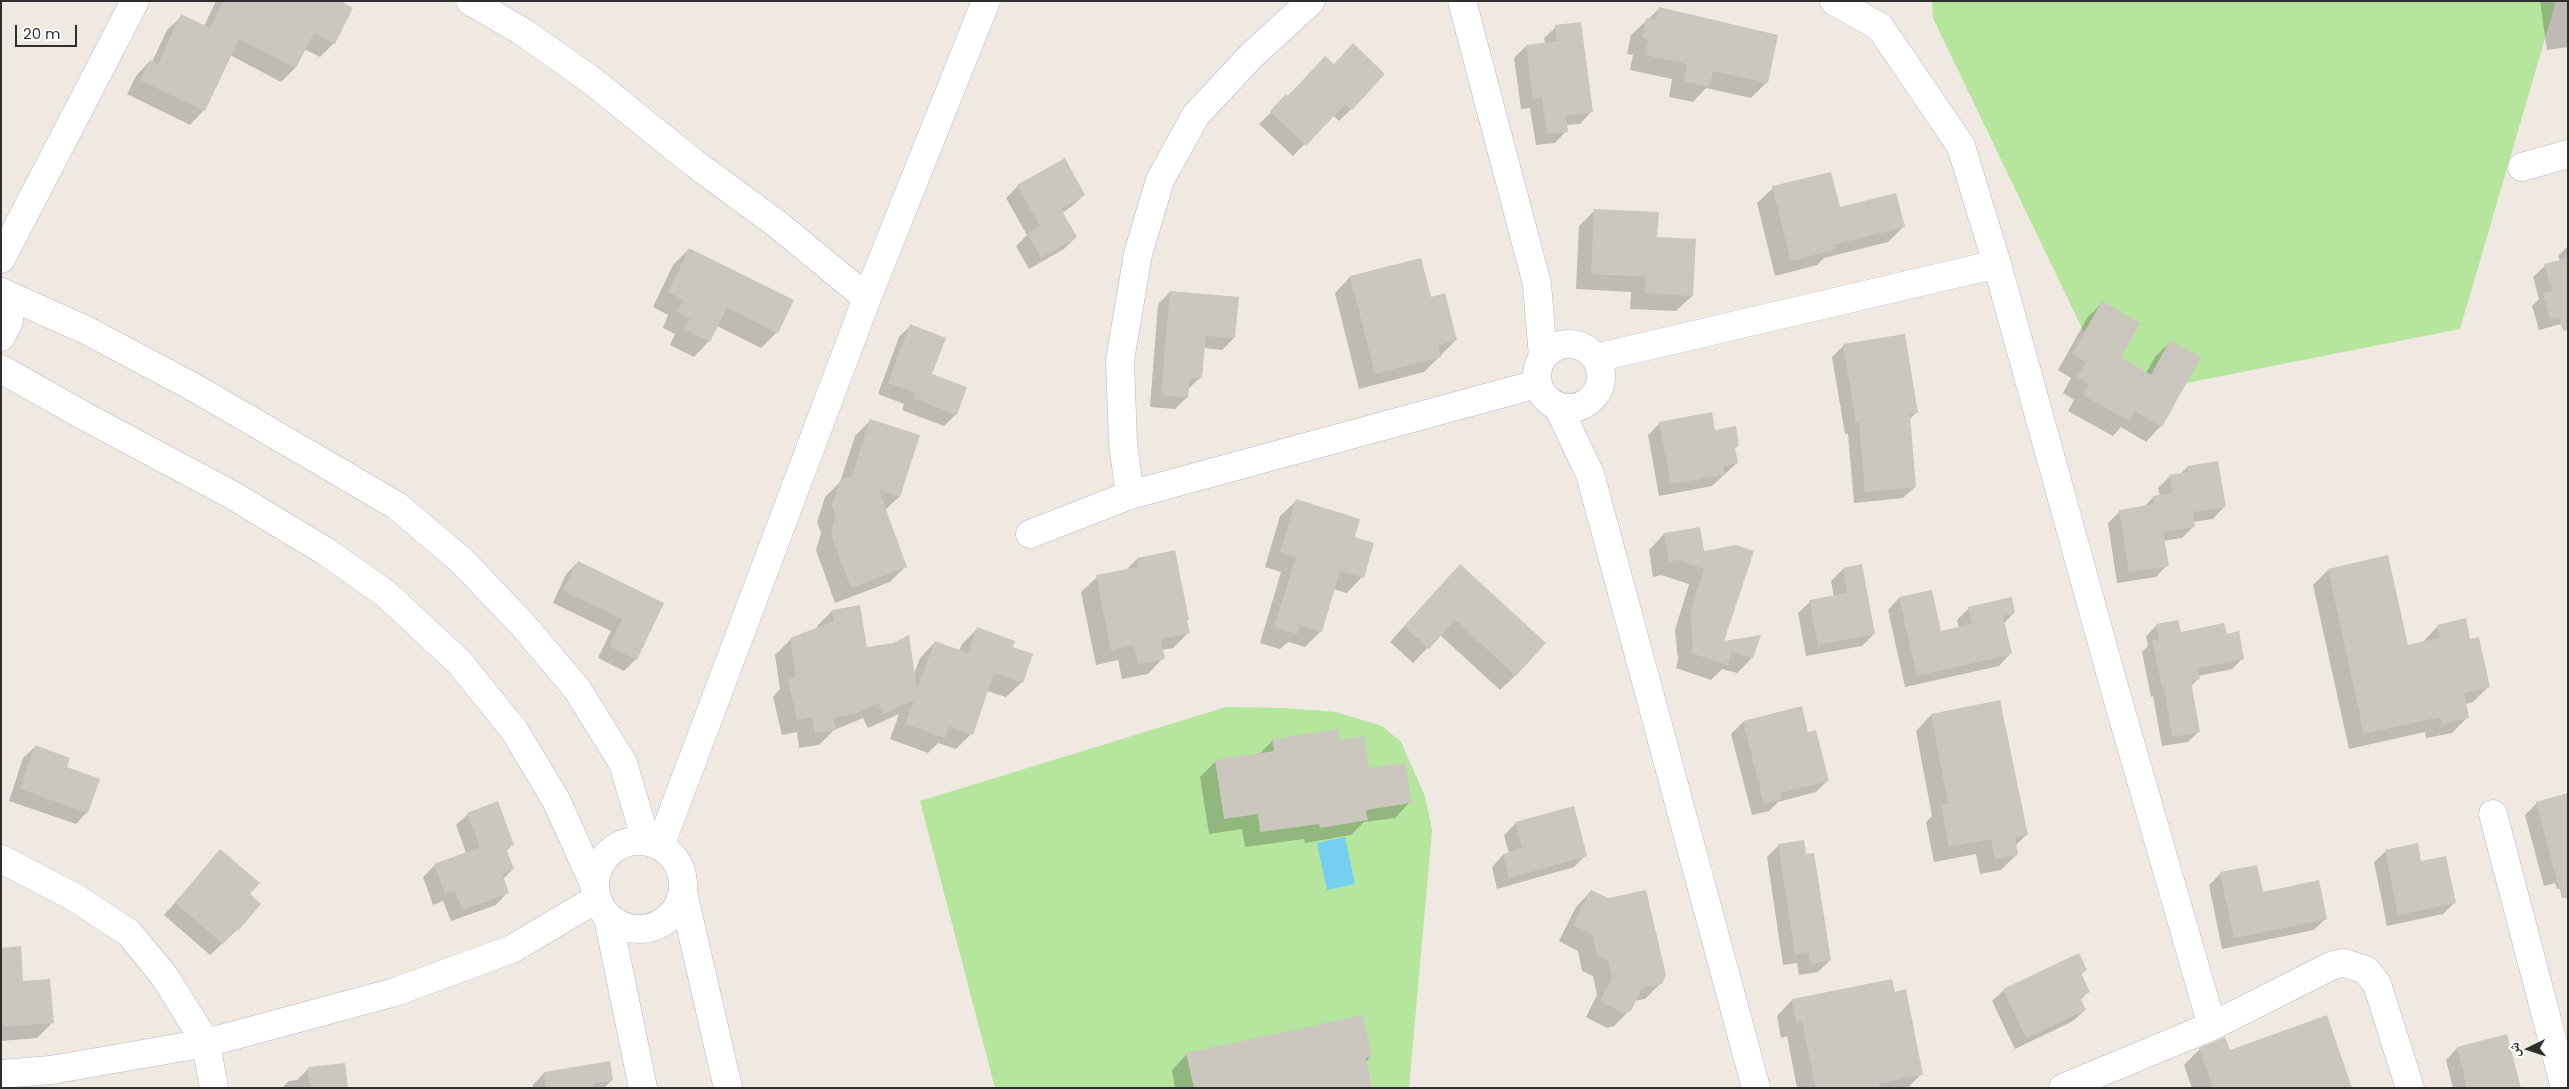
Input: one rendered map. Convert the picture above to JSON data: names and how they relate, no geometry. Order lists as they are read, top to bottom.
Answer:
{
  "scale_bar": "20 m",
  "north": "left"
}
